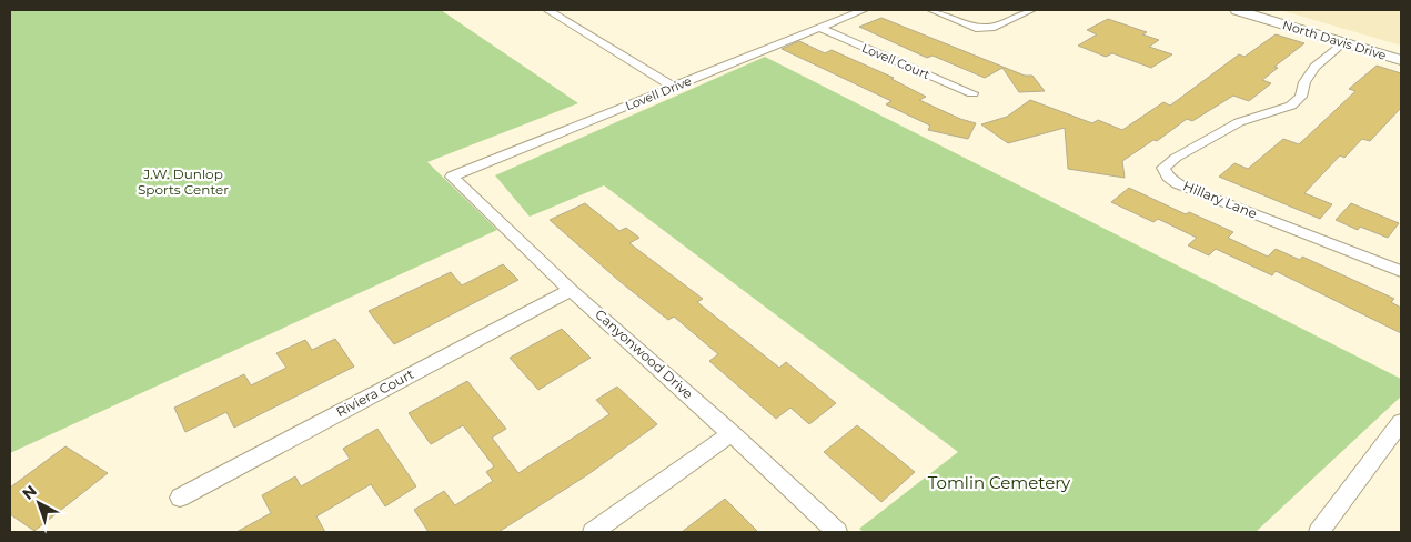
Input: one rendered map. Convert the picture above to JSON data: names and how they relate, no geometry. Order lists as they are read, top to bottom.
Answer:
{
  "streets": {
    "street": [
      "North Davis Drive",
      "Lovell Court",
      "Lovell Drive",
      "Hillary Lane",
      "Canyonwood Drive",
      "Riviera Court"
    ]
  },
  "crossings": [
    ["North Davis Drive", "Hillary Lane"],
    ["Lovell Court", "Lovell Drive"],
    ["Lovell Drive", "Canyonwood Drive"],
    ["Canyonwood Drive", "Riviera Court"]
  ],
  "parks": ["J.W. Dunlop Sports Center", "Tomlin Cemetery"],
  "north": "top left"
}
